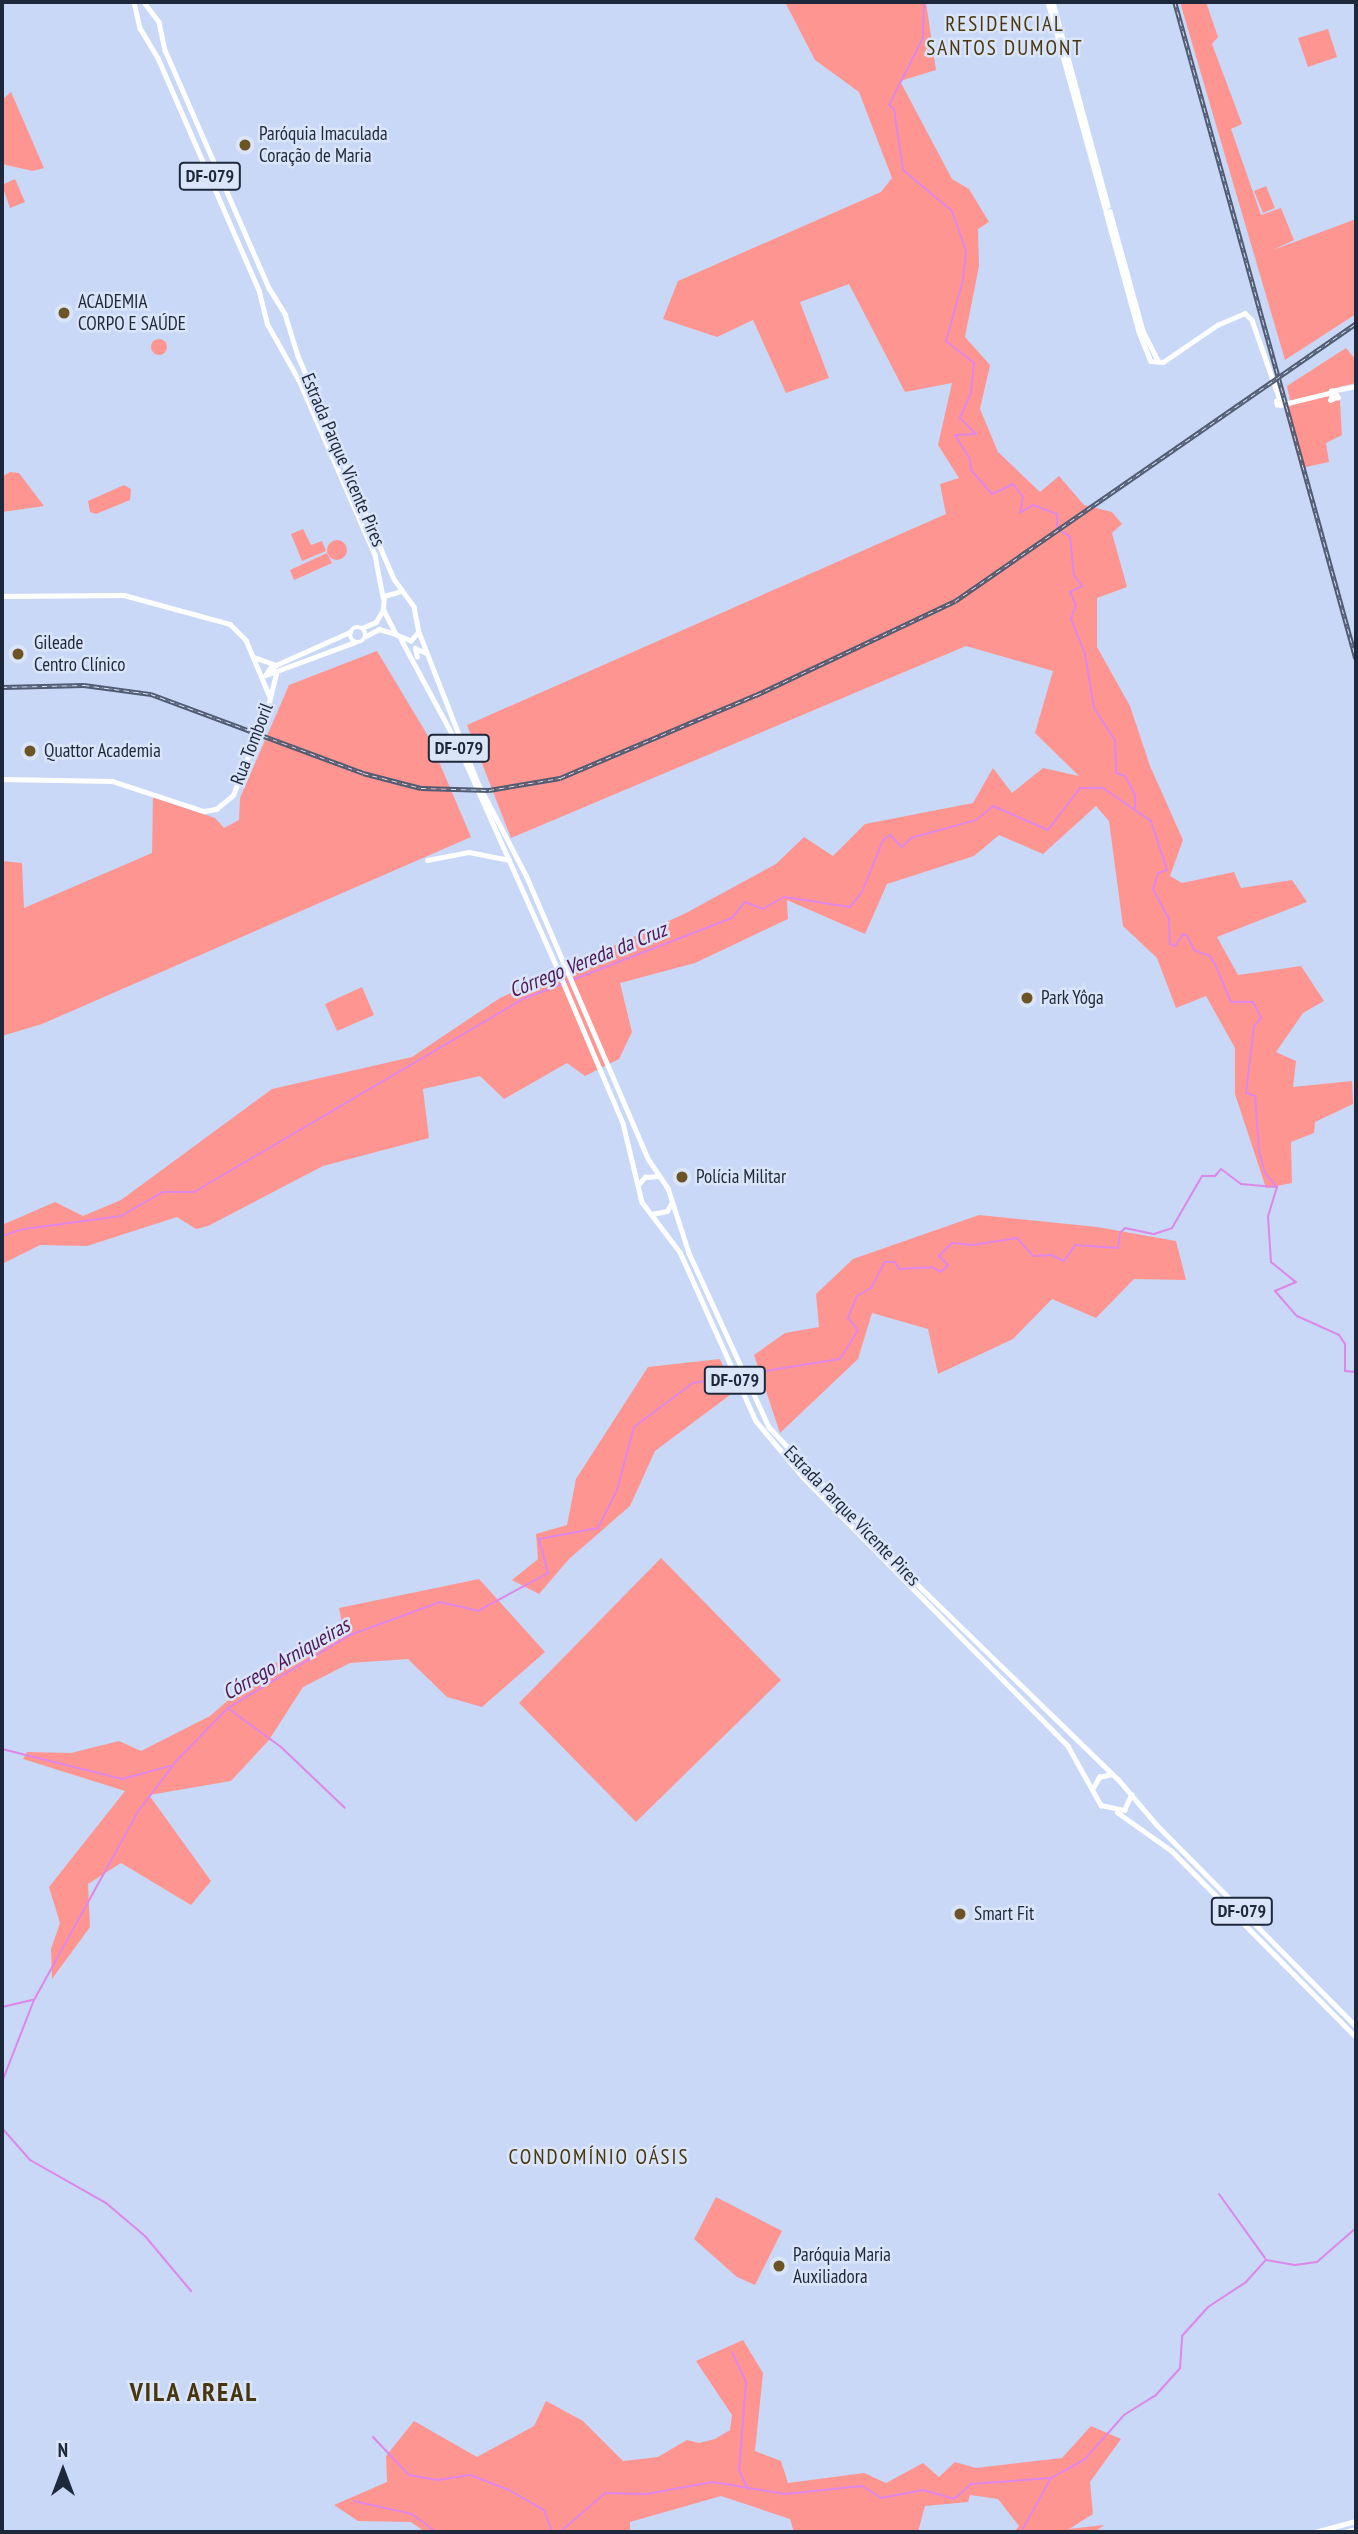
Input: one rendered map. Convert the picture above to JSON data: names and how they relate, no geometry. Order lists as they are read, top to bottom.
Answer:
{
  "streets": {
    "main road": ["DF-079", "Estrada Parque Vicente Pires", "Rua Tomboril"]
  },
  "crossings": [
    ["DF-079", "Estrada Parque Vicente Pires"]
  ],
  "districts": ["RESIDENCIAL SANTOS DUMONT", "CONDOMÍNIO OÁSIS", "VILA AREAL"],
  "water": ["Córrego Vereda da Cruz", "Córrego Arniqueiras"],
  "places": [
    "Paróquia Imaculada Coração de Maria",
    "ACADEMIA CORPO E SAÚDE",
    "Gileade Centro Clínico",
    "Quattor Academia",
    "Park Yôga",
    "Polícia Militar",
    "Smart Fit",
    "Paróquia Maria Auxiliadora"
  ],
  "north": "top"
}
